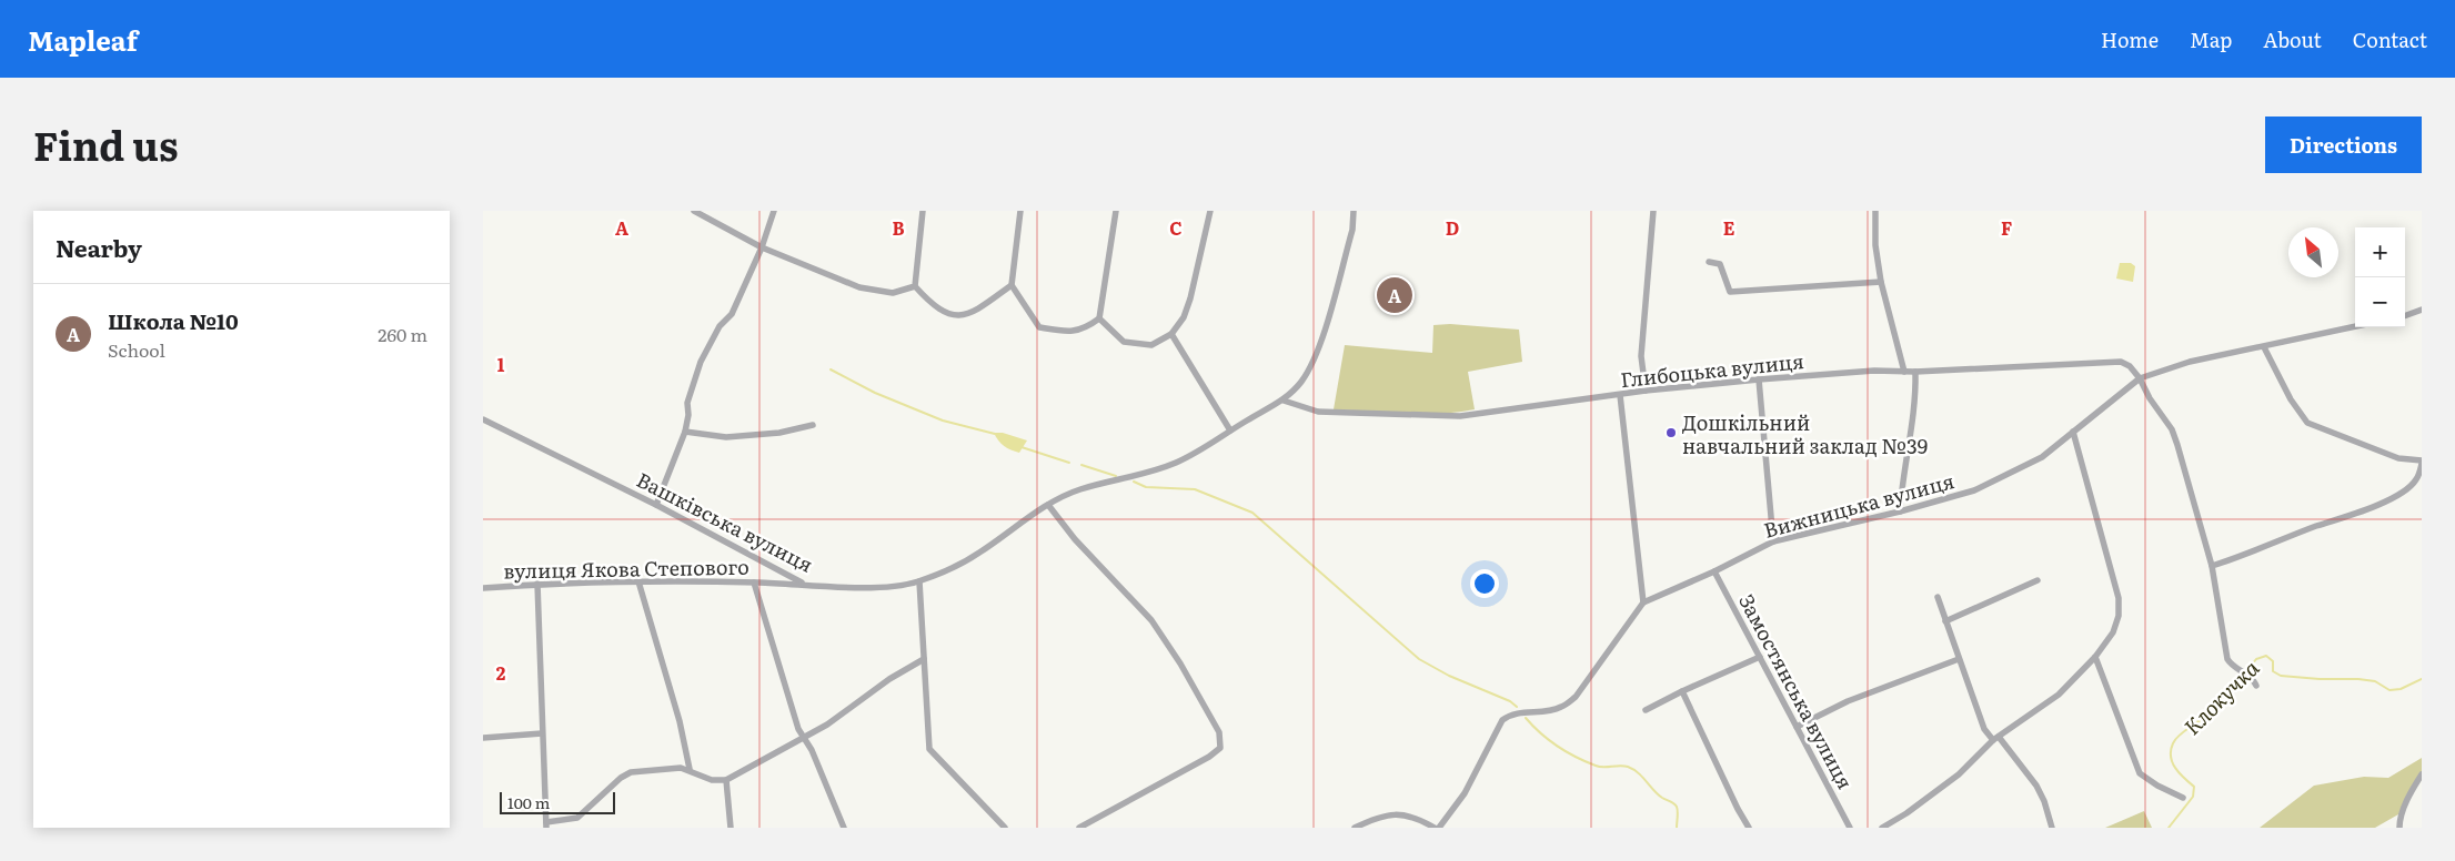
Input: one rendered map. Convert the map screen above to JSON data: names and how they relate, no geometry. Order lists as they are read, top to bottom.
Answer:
{
  "streets": {
    "street": [
      "Глибоцька вулиця",
      "Вижницька вулиця",
      "Вашківська вулиця",
      "вулиця Якова Степового",
      "Замостянська вулиця"
    ]
  },
  "crossings": [
    ["Глибоцька вулиця", "Вижницька вулиця"],
    ["Глибоцька вулиця", "Вашківська вулиця"],
    ["Вижницька вулиця", "Замостянська вулиця"],
    ["Вашківська вулиця", "вулиця Якова Степового"]
  ],
  "water": ["Клокучка"],
  "places": ["Дошкільний навчальний заклад №39"],
  "scale_bar": "100 m",
  "north": "top left",
  "page": {
    "header": "Mapleaf",
    "nav": [
      "Home",
      "Map",
      "About",
      "Contact"
    ],
    "title": "Find us",
    "buttons": "Directions",
    "heading": "Nearby",
    "map_buttons": ["+", "−"],
    "pins": "A",
    "list": [
      {
        "mark": "A",
        "name": "Школа №10",
        "note": "School",
        "value": "260 m"
      }
    ],
    "scale": "100 m"
  },
  "grid": {
    "columns": [
      "A",
      "B",
      "C",
      "D",
      "E",
      "F"
    ],
    "rows": ["1", "2"]
  }
}
